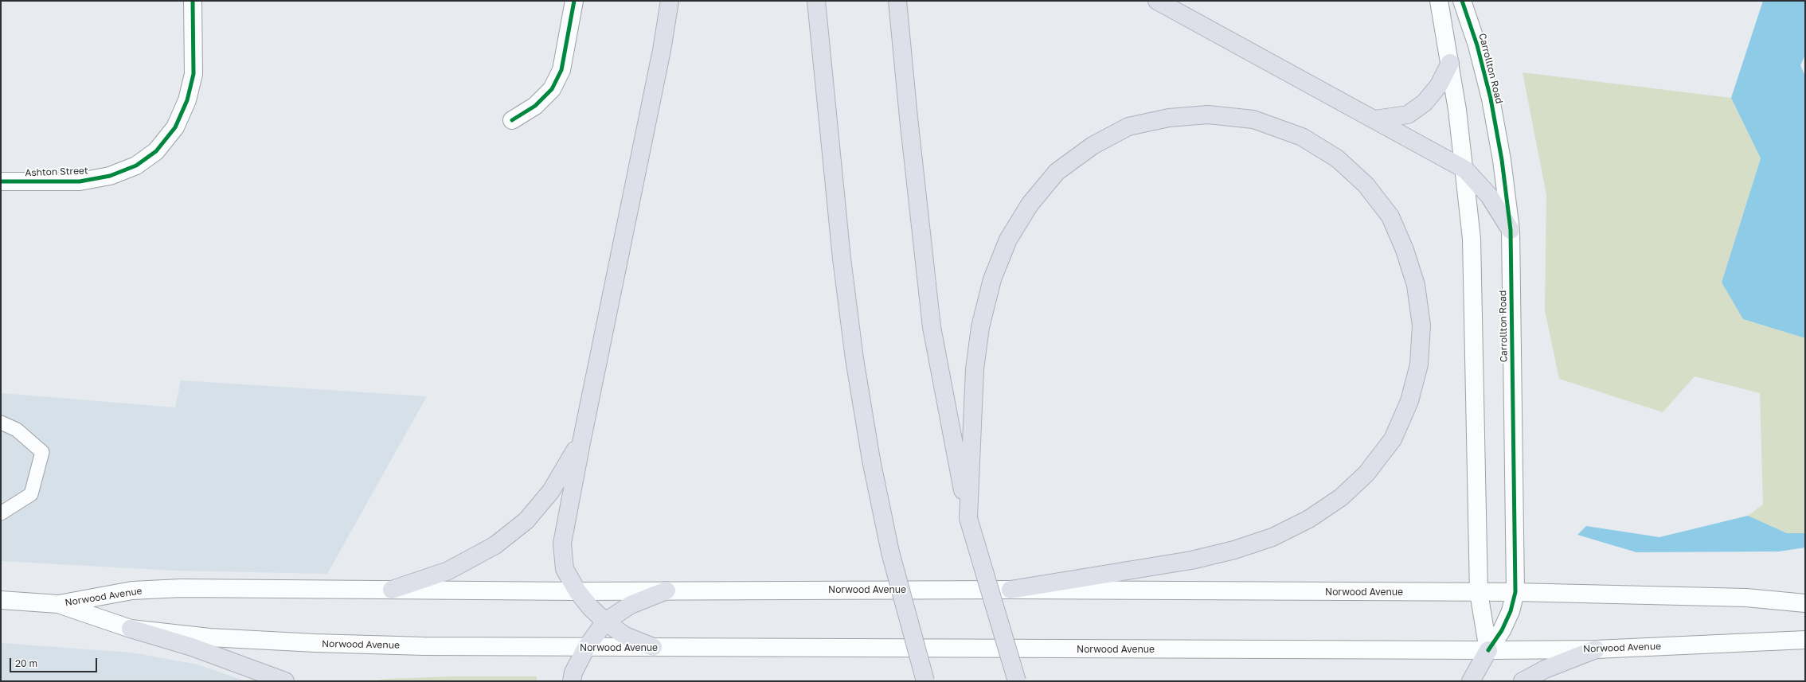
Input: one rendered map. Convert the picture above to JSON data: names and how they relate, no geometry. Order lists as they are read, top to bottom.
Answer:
{
  "streets": {
    "main road": ["Carrollton Road", "Ashton Street", "Norwood Avenue"]
  },
  "crossings": [
    ["Carrollton Road", "Norwood Avenue"]
  ],
  "scale_bar": "20 m"
}
